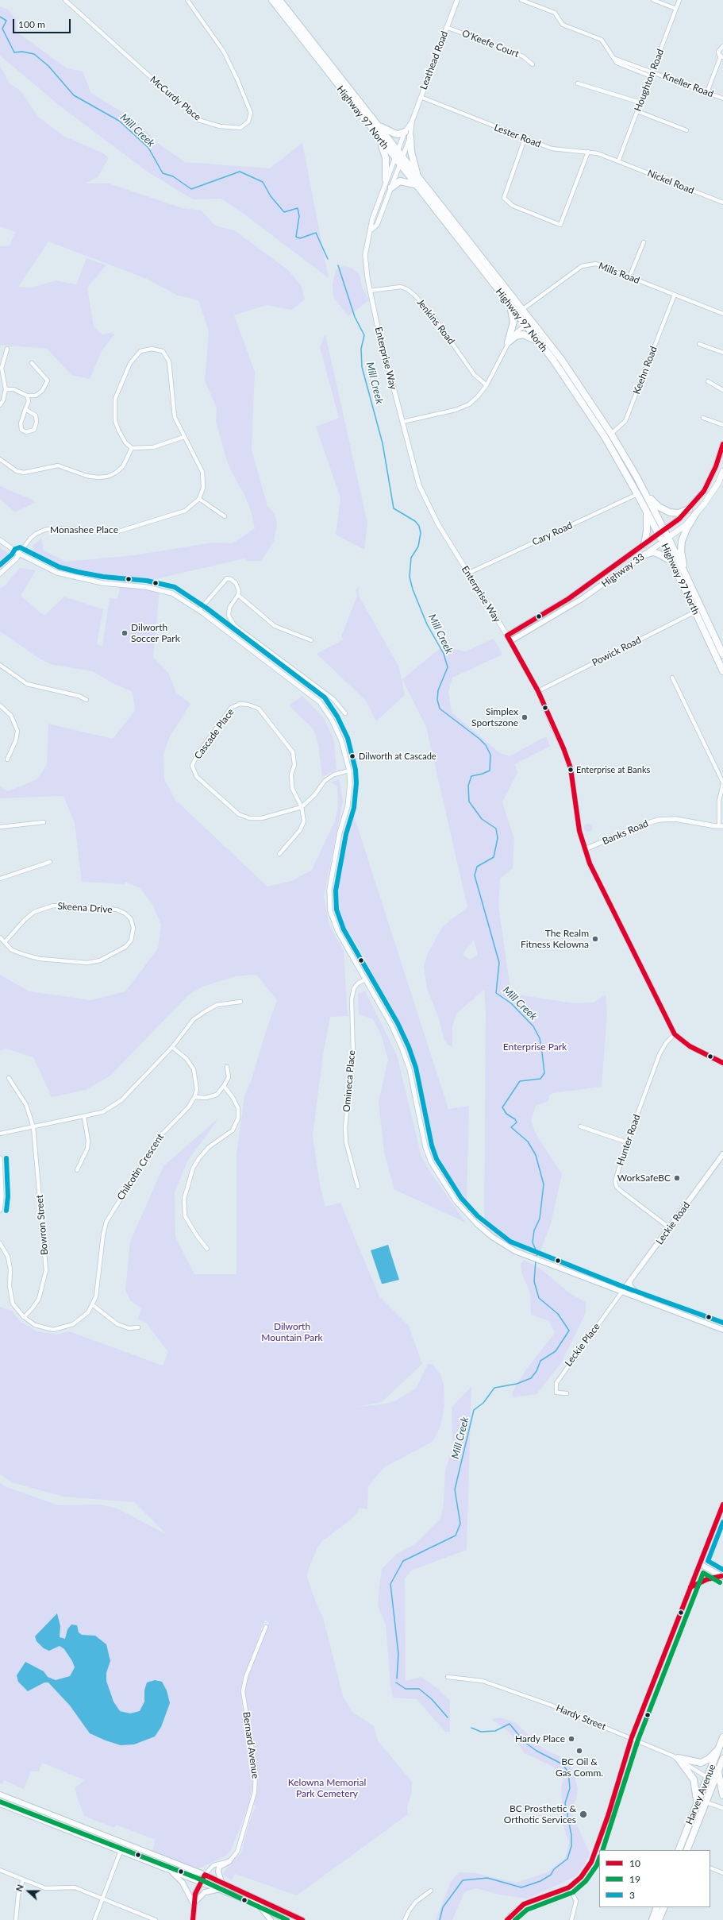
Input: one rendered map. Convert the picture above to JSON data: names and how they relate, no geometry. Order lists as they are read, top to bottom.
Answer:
{
  "streets": {
    "highway": ["Highway 97 North", "Harvey Avenue"],
    "main road": ["Highway 33", "Leckie Road"],
    "street": [
      "O'Keefe Court",
      "Leathead Road",
      "Houghton Road",
      "Kneller Road",
      "McCurdy Place",
      "Lester Road",
      "Nickel Road",
      "Mills Road",
      "Jenkins Road",
      "Enterprise Way",
      "Keehn Road",
      "Monashee Place",
      "Cary Road",
      "Powick Road",
      "Cascade Place",
      "Banks Road",
      "Skeena Drive",
      "Omineca Place",
      "Hunter Road",
      "Chilcotin Crescent",
      "Bowron Street",
      "Leckie Place",
      "Hardy Street",
      "Bernard Avenue"
    ]
  },
  "crossings": [
    ["O'Keefe Court", "Leathead Road"],
    ["Leathead Road", "Highway 97 North"],
    ["Leathead Road", "Lester Road"],
    ["Leathead Road", "Enterprise Way"],
    ["Houghton Road", "Kneller Road"],
    ["Houghton Road", "Lester Road"],
    ["Houghton Road", "Nickel Road"],
    ["Highway 97 North", "Mills Road"],
    ["Highway 97 North", "Enterprise Way"],
    ["Highway 97 North", "Keehn Road"],
    ["Highway 97 North", "Cary Road"],
    ["Highway 97 North", "Highway 33"],
    ["Highway 97 North", "Powick Road"],
    ["Lester Road", "Nickel Road"],
    ["Mills Road", "Keehn Road"],
    ["Jenkins Road", "Enterprise Way"],
    ["Enterprise Way", "Cary Road"],
    ["Enterprise Way", "Highway 33"],
    ["Enterprise Way", "Powick Road"],
    ["Enterprise Way", "Banks Road"],
    ["Enterprise Way", "Hunter Road"],
    ["Hunter Road", "Leckie Road"],
    ["Chilcotin Crescent", "Bowron Street"],
    ["Leckie Road", "Leckie Place"],
    ["Hardy Street", "Harvey Avenue"]
  ],
  "water": ["Mill Creek"],
  "parks": ["Enterprise Park", "Dilworth Mountain Park", "Kelowna Memorial Park Cemetery"],
  "places": [
    "Dilworth Soccer Park",
    "Simplex Sportszone",
    "Dilworth at Cascade",
    "Enterprise at Banks",
    "The Realm Fitness Kelowna",
    "WorkSafeBC",
    "Hardy Place",
    "BC Oil & Gas Comm.",
    "BC Prosthetic & Orthotic Services"
  ],
  "lines": ["transit line 10", "transit line 3", "transit line 19"],
  "legend": ["10", "19", "3"],
  "scale_bar": "100 m",
  "north": "left"
}
